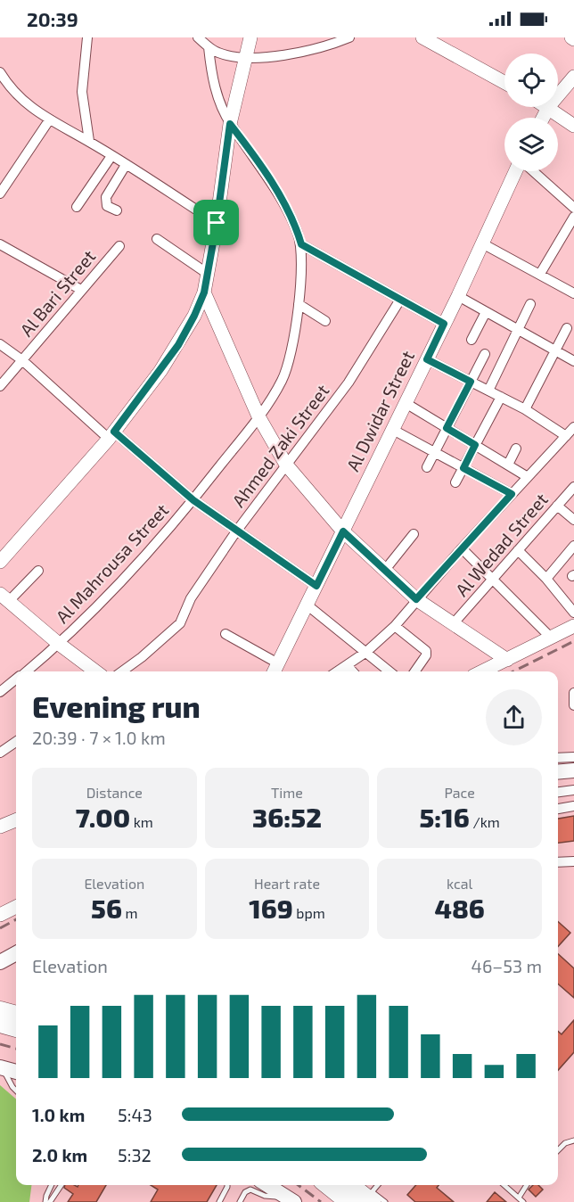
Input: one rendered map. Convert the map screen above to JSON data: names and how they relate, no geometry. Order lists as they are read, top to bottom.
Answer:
{
  "streets": {
    "main road": ["Al Dwidar Street"],
    "street": [
      "Al Bari Street",
      "Ahmed Zaki Street",
      "Al Wedad Street",
      "Al Mahrousa Street"
    ]
  },
  "page": {
    "status": "20:39",
    "heading": ["Evening run", "20:39 · 7 × 1.0 km"],
    "stats": [
      ["Distance", "7.00 km"],
      ["Time", "36:52"],
      ["Pace", "5:16 /km"],
      ["Elevation", "56 m"],
      ["Heart rate", "169 bpm"],
      ["kcal", "486"]
    ],
    "chart": ["Elevation", "46–53 m"],
    "list": [
      {
        "name": "1.0 km",
        "note": "5:43"
      },
      {
        "name": "2.0 km",
        "note": "5:32"
      }
    ]
  }
}
